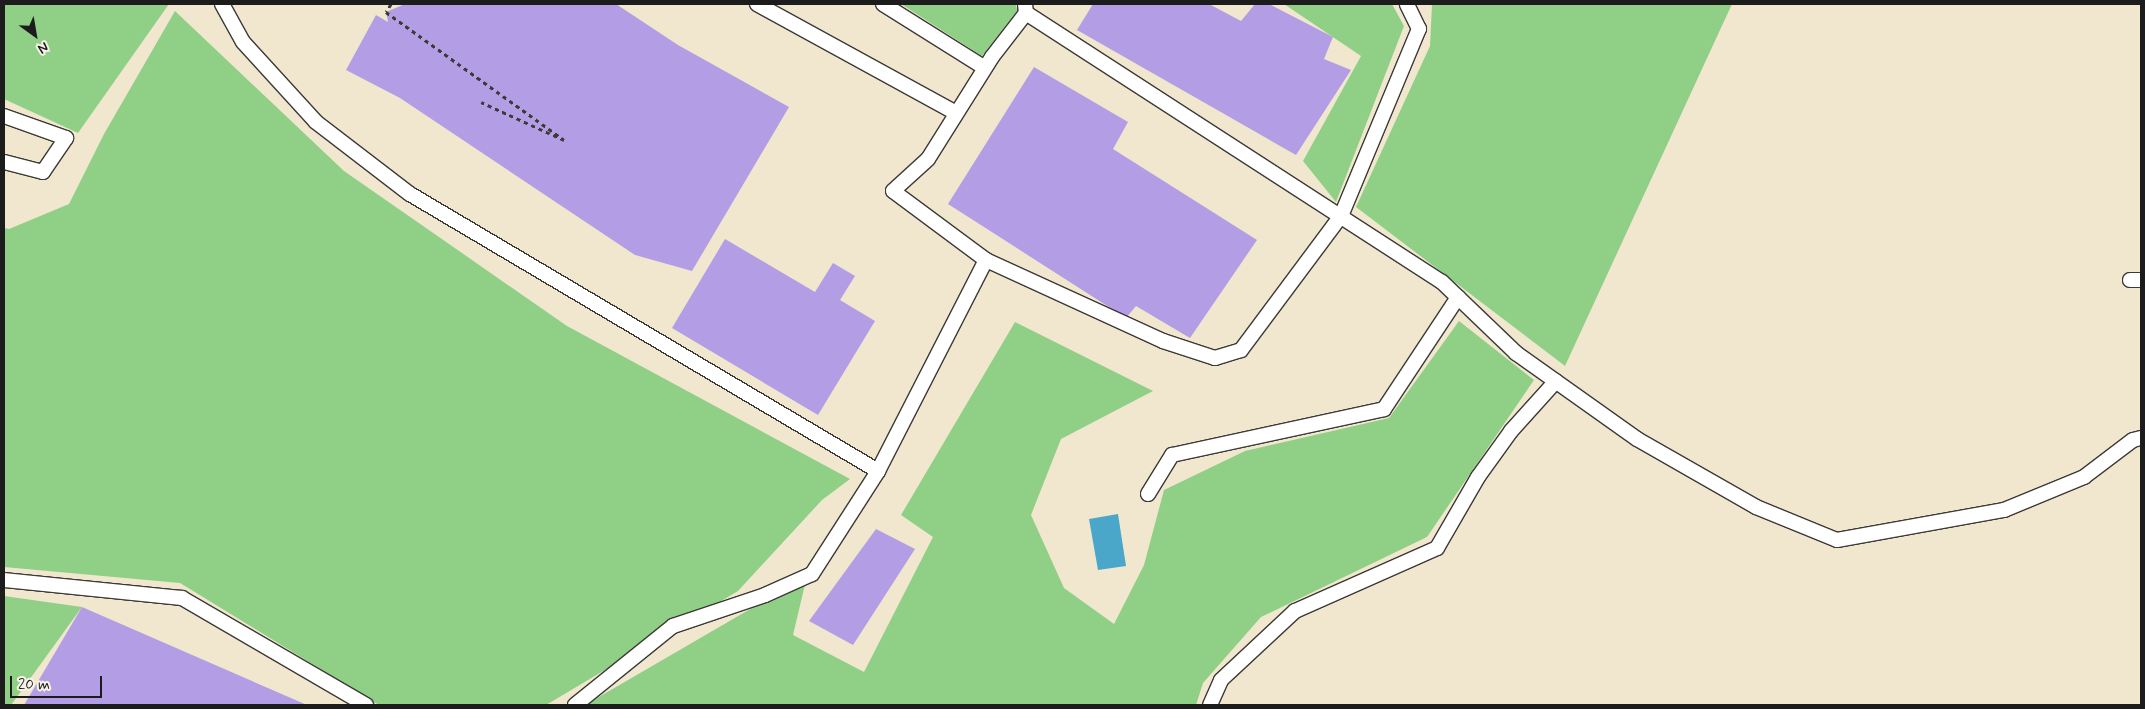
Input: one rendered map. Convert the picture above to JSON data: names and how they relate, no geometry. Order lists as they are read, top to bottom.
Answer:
{
  "scale_bar": "20 m",
  "north": "bottom right"
}
